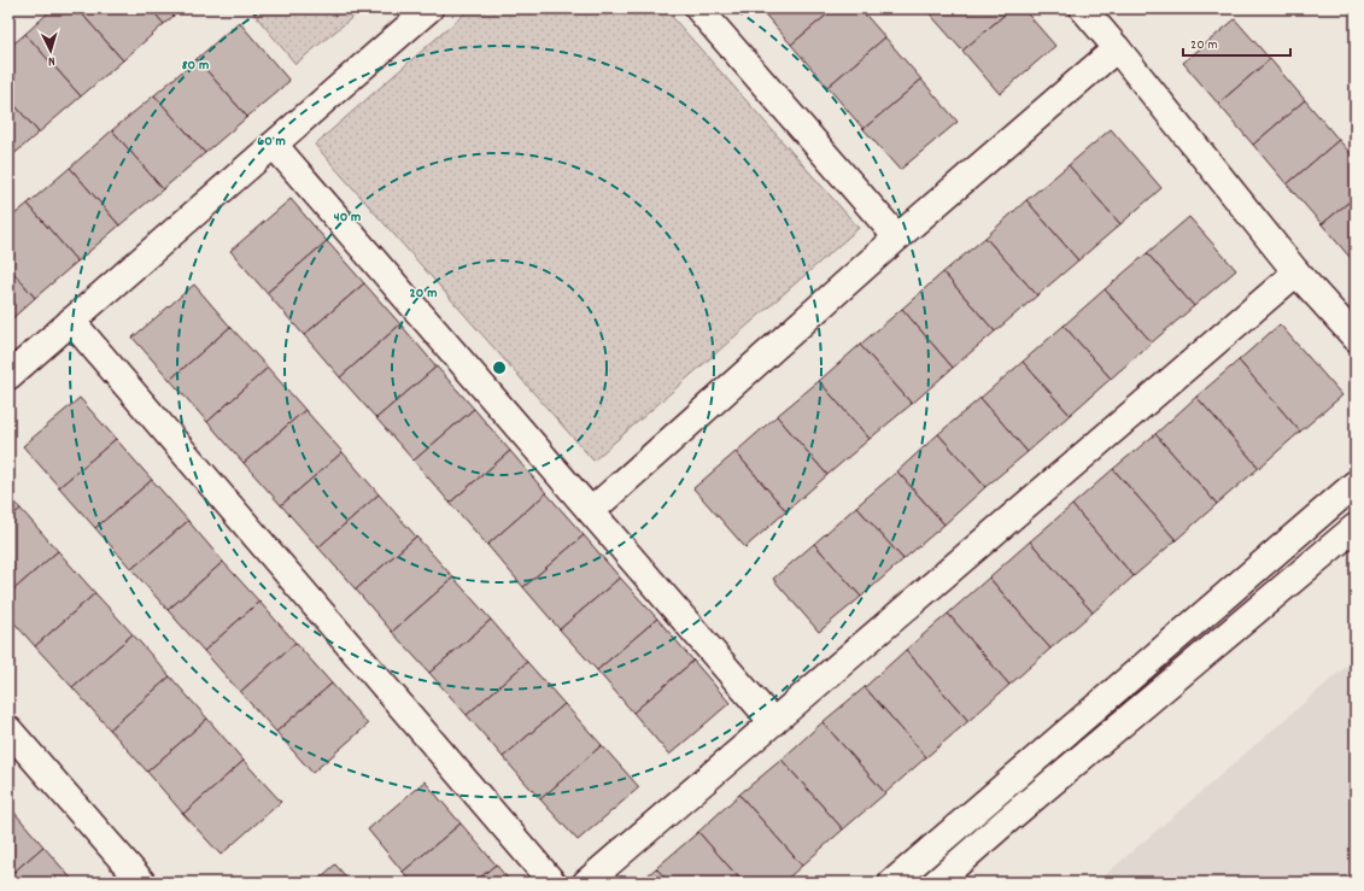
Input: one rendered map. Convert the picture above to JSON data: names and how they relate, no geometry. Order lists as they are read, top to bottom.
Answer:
{
  "scale_bar": "20 m",
  "north": "bottom",
  "rings": [
    "80 m",
    "60 m",
    "40 m",
    "20 m"
  ]
}
